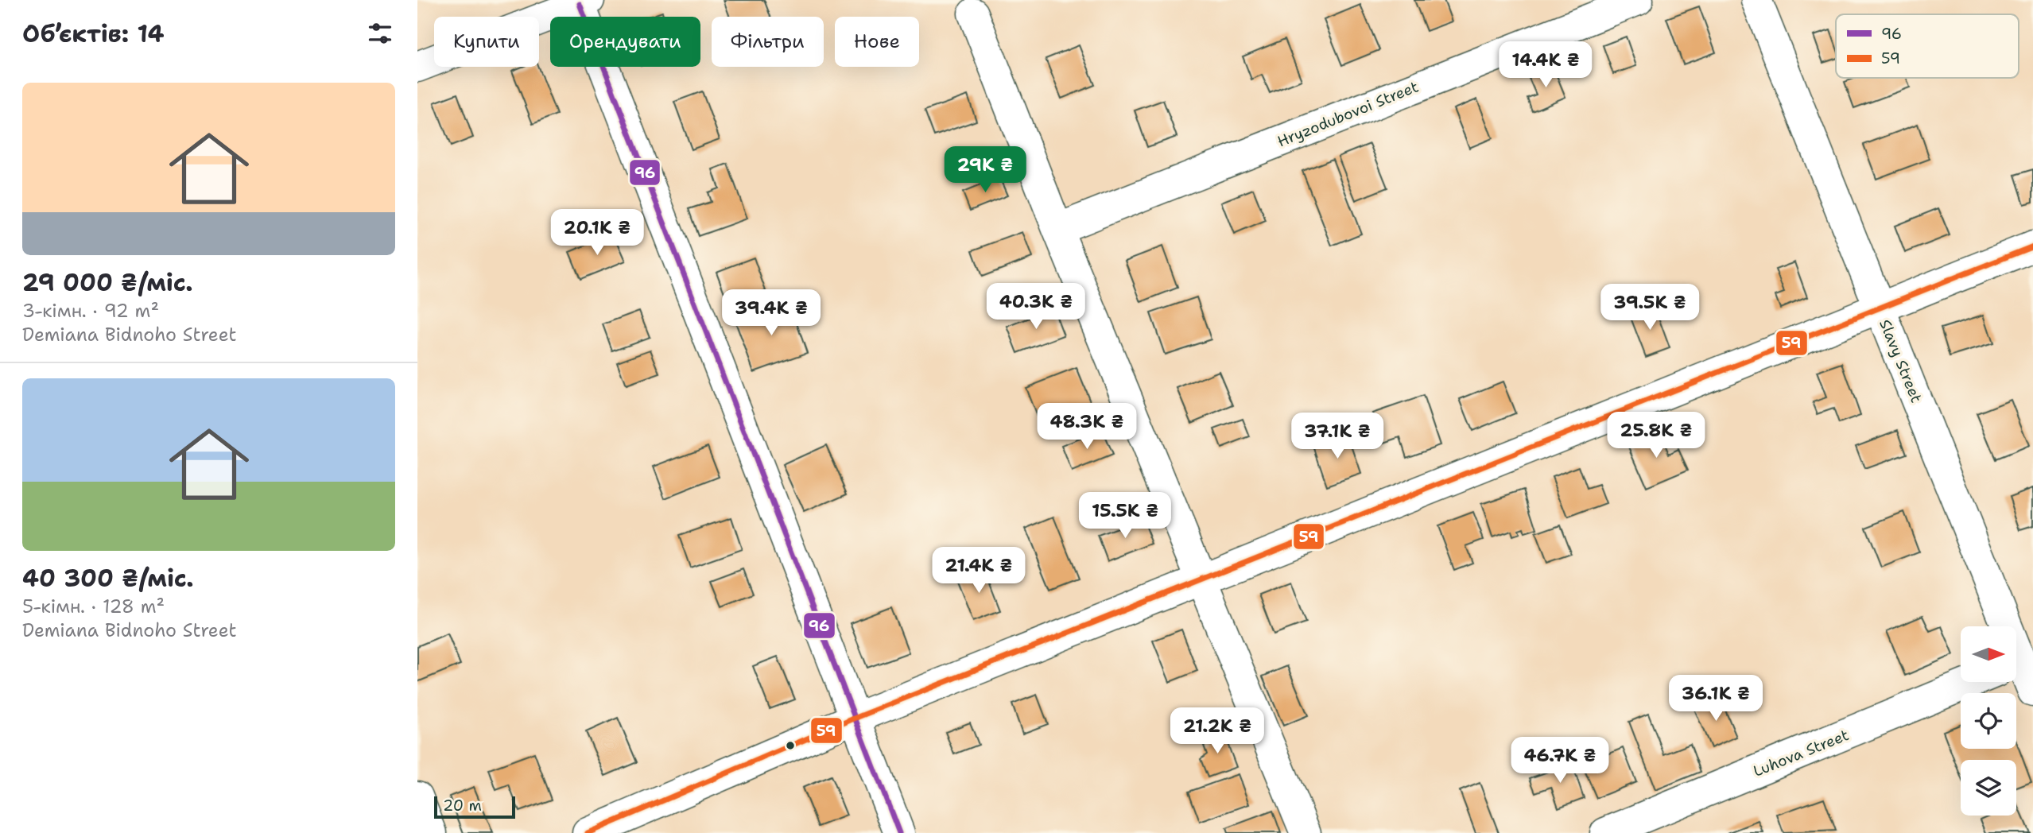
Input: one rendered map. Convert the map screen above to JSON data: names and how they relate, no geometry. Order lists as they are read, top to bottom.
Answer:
{
  "streets": {
    "street": ["Hryzodubovoi Street", "Slavy Street", "Luhova Street"]
  },
  "lines": ["transit line 96", "transit line 59"],
  "legend": ["96", "59"],
  "scale_bar": "20 m",
  "north": "right",
  "page": {
    "heading": "Об’єктів: 14",
    "chip": [
      "Купити",
      "Орендувати",
      "Фільтри",
      "Нове"
    ],
    "price": [
      "14.4K ₴",
      "29K ₴",
      "20.1K ₴",
      "40.3K ₴",
      "39.5K ₴",
      "39.4K ₴",
      "48.3K ₴",
      "25.8K ₴",
      "37.1K ₴",
      "15.5K ₴",
      "21.4K ₴",
      "36.1K ₴",
      "21.2K ₴",
      "46.7K ₴"
    ],
    "list": [
      {
        "name": "29 000 ₴/міс.",
        "note": "3-кімн. · 92 m² · Demiana Bidnoho Street"
      },
      {
        "name": "40 300 ₴/міс.",
        "note": "5-кімн. · 128 m² · Demiana Bidnoho Street"
      }
    ],
    "scale": "20 m"
  }
}
